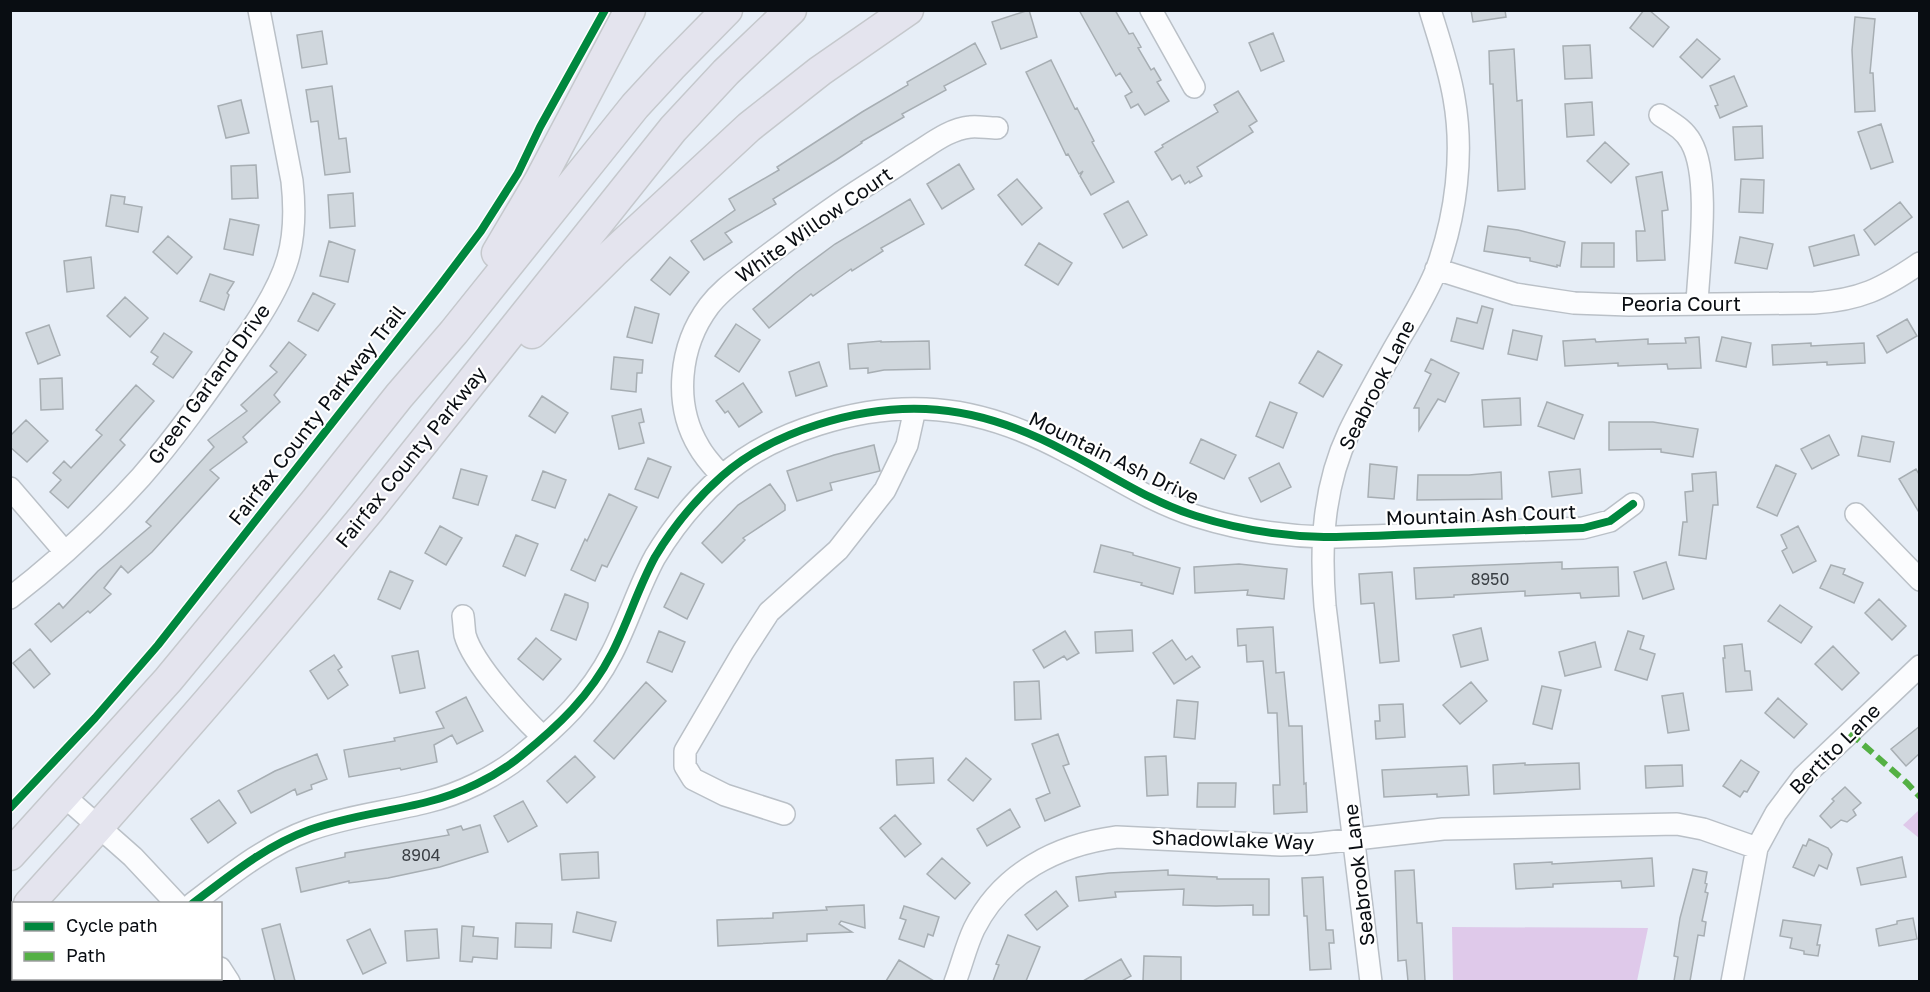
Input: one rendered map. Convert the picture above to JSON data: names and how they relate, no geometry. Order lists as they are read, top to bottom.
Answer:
{
  "streets": {
    "highway": ["Fairfax County Parkway"],
    "street": [
      "White Willow Court",
      "Peoria Court",
      "Green Garland Drive",
      "Seabrook Lane",
      "Mountain Ash Drive",
      "Mountain Ash Court",
      "Bertito Lane",
      "Shadowlake Way"
    ],
    "cycle path": ["Fairfax County Parkway Trail"]
  },
  "crossings": [
    ["White Willow Court", "Mountain Ash Drive"],
    ["Peoria Court", "Seabrook Lane"],
    ["Seabrook Lane", "Mountain Ash Drive"],
    ["Seabrook Lane", "Mountain Ash Court"],
    ["Seabrook Lane", "Shadowlake Way"],
    ["Mountain Ash Drive", "Mountain Ash Court"],
    ["Bertito Lane", "Shadowlake Way"]
  ],
  "house_numbers": ["8950", "8904"],
  "legend": ["Cycle path", "Path"]
}
